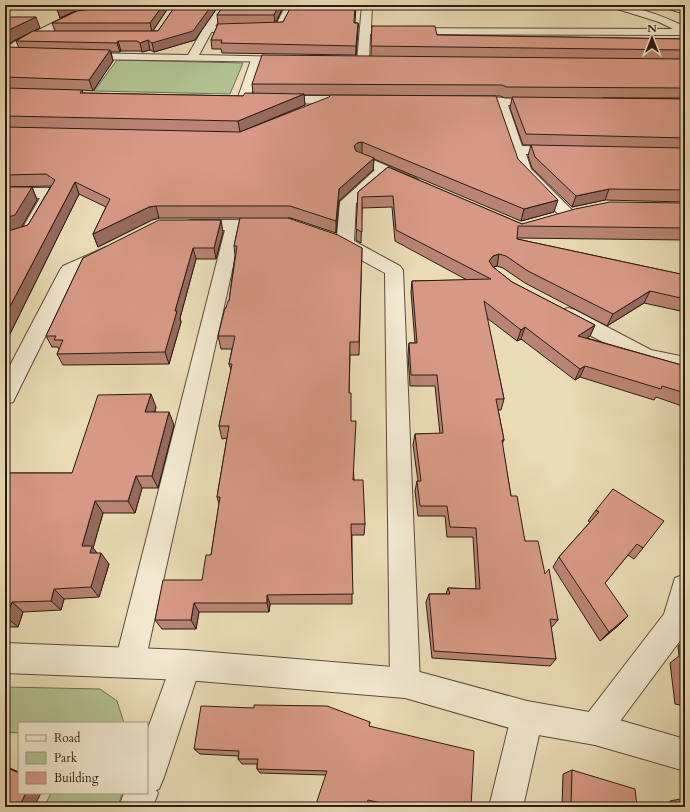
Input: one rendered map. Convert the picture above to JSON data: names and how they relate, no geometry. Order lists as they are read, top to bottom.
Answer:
{
  "legend": ["Road", "Park", "Building"],
  "north": "top"
}
